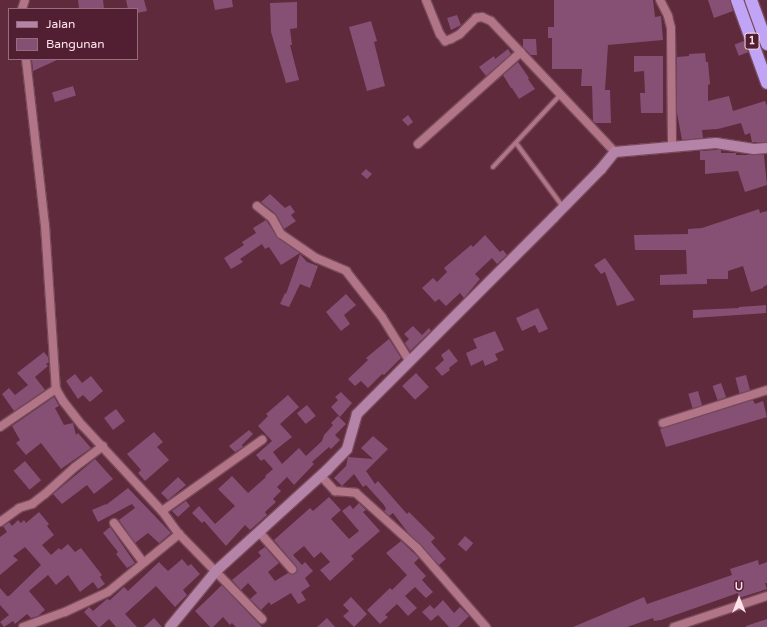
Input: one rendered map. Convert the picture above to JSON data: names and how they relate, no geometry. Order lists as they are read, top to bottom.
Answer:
{
  "streets": {
    "highway": ["1"]
  },
  "legend": ["Jalan", "Bangunan"],
  "north": "top"
}
